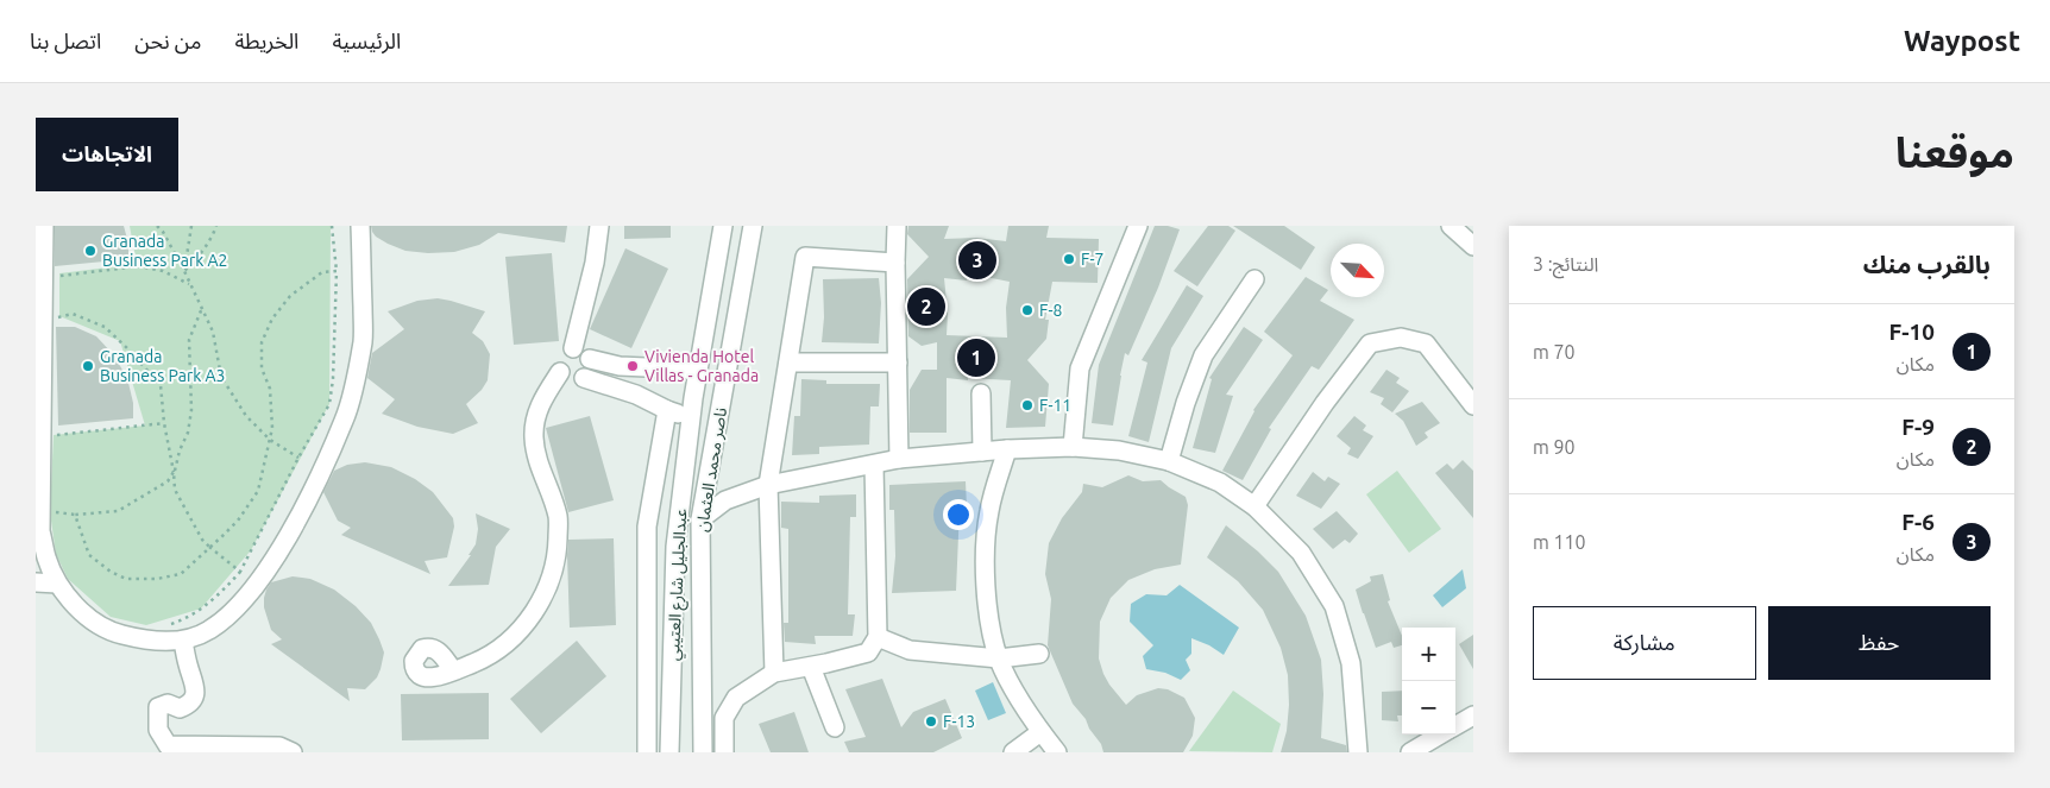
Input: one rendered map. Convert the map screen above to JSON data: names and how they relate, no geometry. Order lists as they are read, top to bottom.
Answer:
{
  "streets": {
    "street": ["ناصر محمد العثمان", "عبدالجليل شارع العتيبي"]
  },
  "places": [
    "Granada Business Park A2",
    "F-7",
    "F-8",
    "Granada Business Park A3",
    "Vivienda Hotel Villas - Granada",
    "F-11",
    "F-13"
  ],
  "north": "bottom right",
  "page": {
    "header": "Waypost",
    "nav": [
      "الرئيسية",
      "الخريطة",
      "من نحن",
      "اتصل بنا"
    ],
    "title": "موقعنا",
    "buttons": [
      "الاتجاهات",
      ["حفظ", "مشاركة"]
    ],
    "heading": ["بالقرب منك", "النتائج: 3"],
    "pins": ["3", "2", "1"],
    "list": [
      {
        "mark": "1",
        "name": "F-10",
        "note": "مكان",
        "value": "70 m"
      },
      {
        "mark": "2",
        "name": "F-9",
        "note": "مكان",
        "value": "90 m"
      },
      {
        "mark": "3",
        "name": "F-6",
        "note": "مكان",
        "value": "110 m"
      }
    ],
    "map_buttons": ["+", "−"]
  }
}
